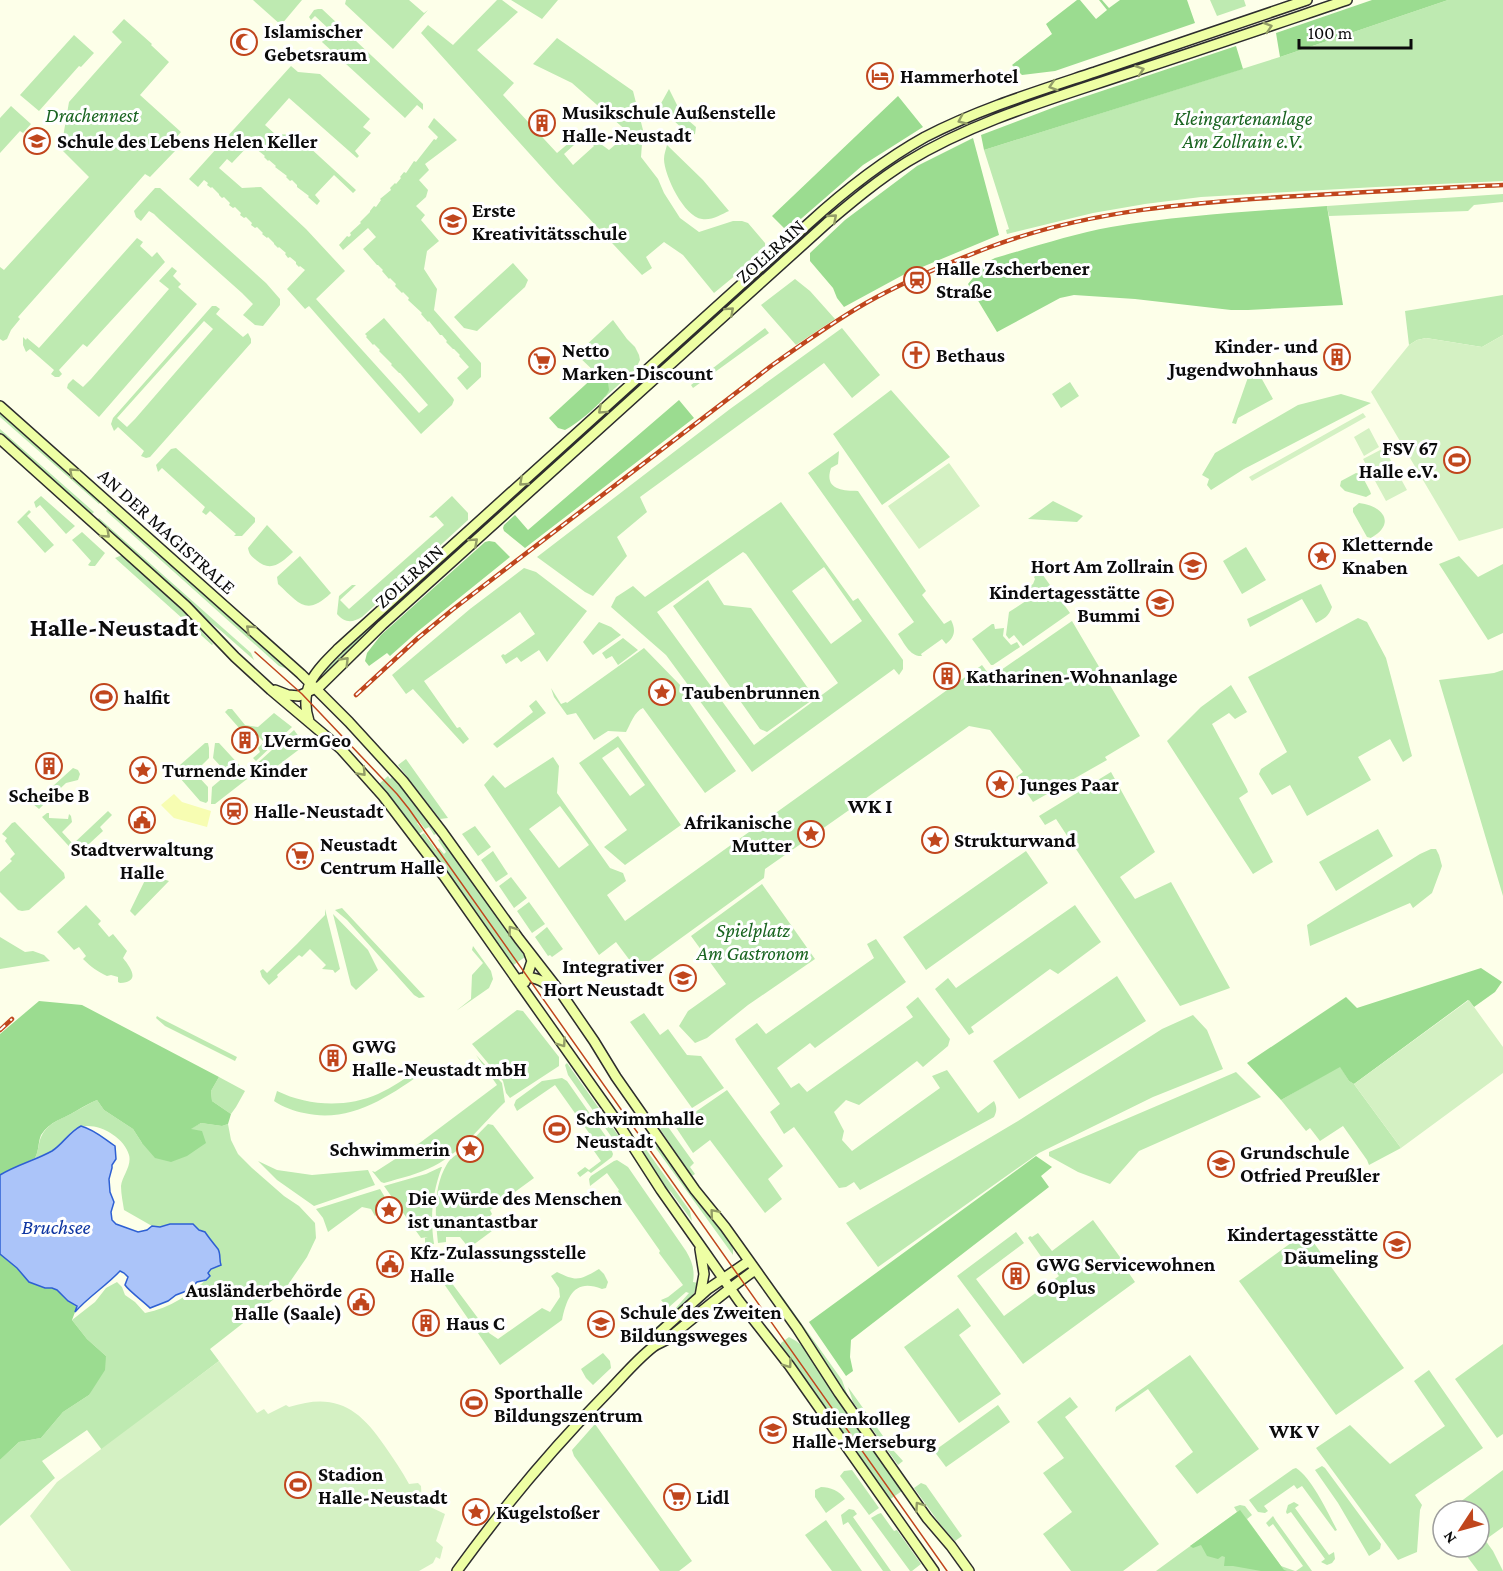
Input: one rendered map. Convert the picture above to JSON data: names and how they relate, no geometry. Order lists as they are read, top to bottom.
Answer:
{
  "streets": {
    "main road": ["ZOLLRAIN", "AN DER MAGISTRALE"]
  },
  "crossings": [
    ["ZOLLRAIN", "AN DER MAGISTRALE"]
  ],
  "districts": ["Halle-Neustadt", "WK I", "WK V"],
  "water": ["Bruchsee"],
  "parks": ["Drachennest", "Kleingartenanlage Am Zollrain e.V.", "Spielplatz Am Gastronom"],
  "places": {
    "mosque": ["Islamischer Gebetsraum"],
    "hotel": ["Hammerhotel"],
    "building": [
      "Musikschule Außenstelle Halle-Neustadt",
      "Kinder- und Jugendwohnhaus",
      "Katharinen-Wohnanlage",
      "LVermGeo",
      "Scheibe B",
      "GWG Halle-Neustadt mbH",
      "GWG Servicewohnen 60plus",
      "Haus C"
    ],
    "school or university": [
      "Schule des Lebens Helen Keller",
      "Erste Kreativitätsschule",
      "Hort Am Zollrain",
      "Kindertagesstätte Bummi",
      "Integrativer Hort Neustadt",
      "Grundschule Otfried Preußler",
      "Kindertagesstätte Däumeling",
      "Schule des Zweiten Bildungsweges",
      "Studienkolleg Halle-Merseburg"
    ],
    "station": ["Halle Zscherbener Straße", "Halle-Neustadt"],
    "church": ["Bethaus"],
    "supermarket": ["Netto Marken-Discount", "Neustadt Centrum Halle", "Lidl"],
    "sports": [
      "FSV 67 Halle e.V.",
      "halfit",
      "Schwimmhalle Neustadt",
      "Sporthalle Bildungszentrum",
      "Stadion Halle-Neustadt"
    ],
    "place": [
      "Kletternde Knaben",
      "Taubenbrunnen",
      "Turnende Kinder",
      "Junges Paar",
      "Afrikanische Mutter",
      "Strukturwand",
      "Schwimmerin",
      "Die Würde des Menschen ist unantastbar",
      "Kugelstoßer"
    ],
    "public building": ["Stadtverwaltung Halle", "Kfz-Zulassungsstelle Halle", "Ausländerbehörde Halle (Saale)"]
  },
  "scale_bar": "100 m",
  "north": "bottom left"
}
